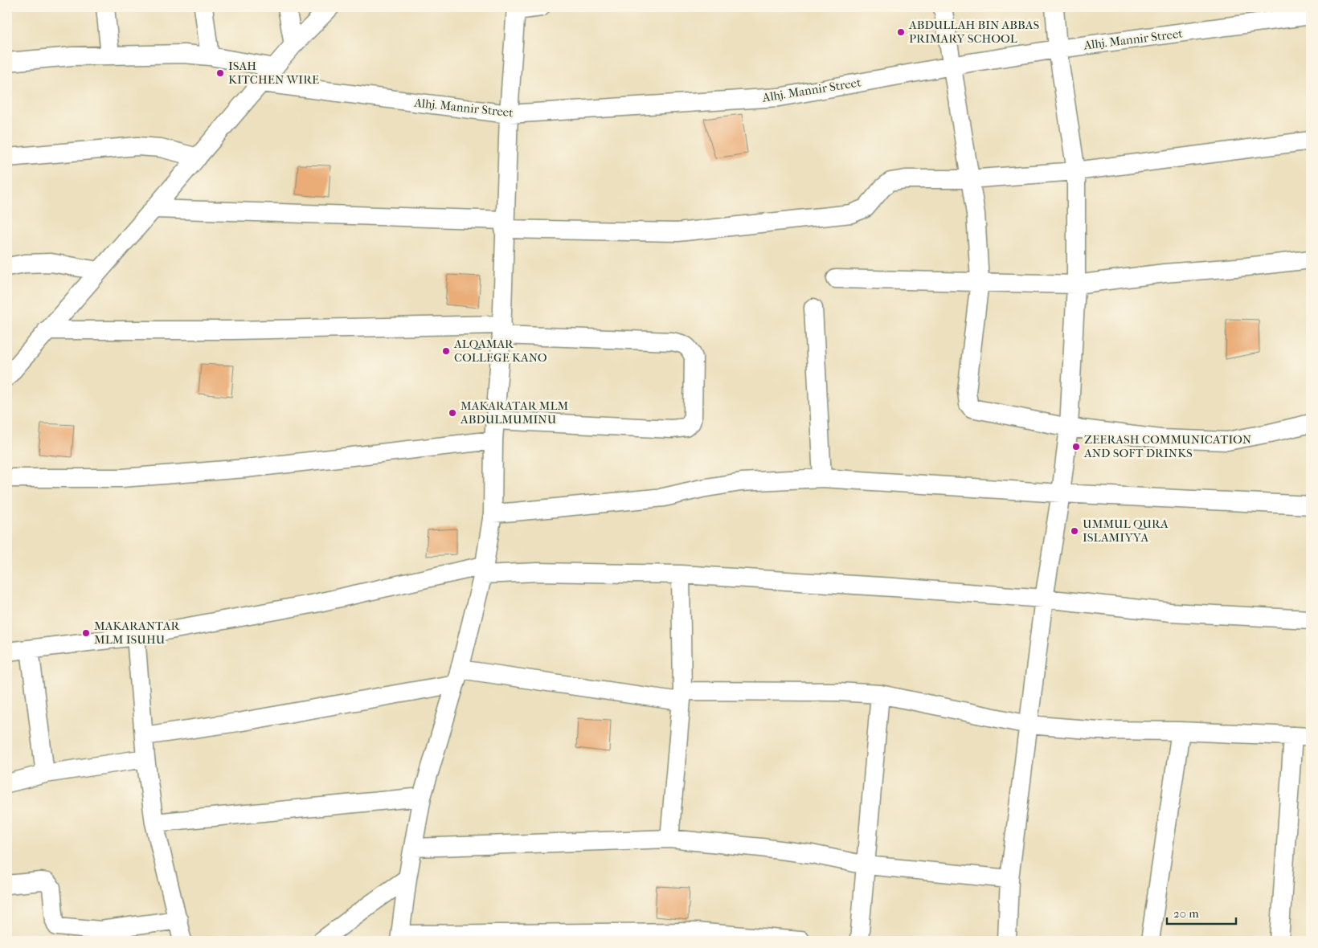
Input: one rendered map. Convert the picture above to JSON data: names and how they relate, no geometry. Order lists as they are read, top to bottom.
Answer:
{
  "streets": {
    "street": ["Alhj. Mannir Street"]
  },
  "places": [
    "ABDULLAH BIN ABBAS PRIMARY SCHOOL",
    "ISAH KITCHEN WIRE",
    "ALQAMAR COLLEGE KANO",
    "MAKARATAR MLM ABDULMUMINU",
    "ZEERASH COMMUNICATION AND SOFT DRINKS",
    "UMMUL QURA ISLAMIYYA",
    "MAKARANTAR MLM ISUHU"
  ],
  "scale_bar": "20 m"
}
